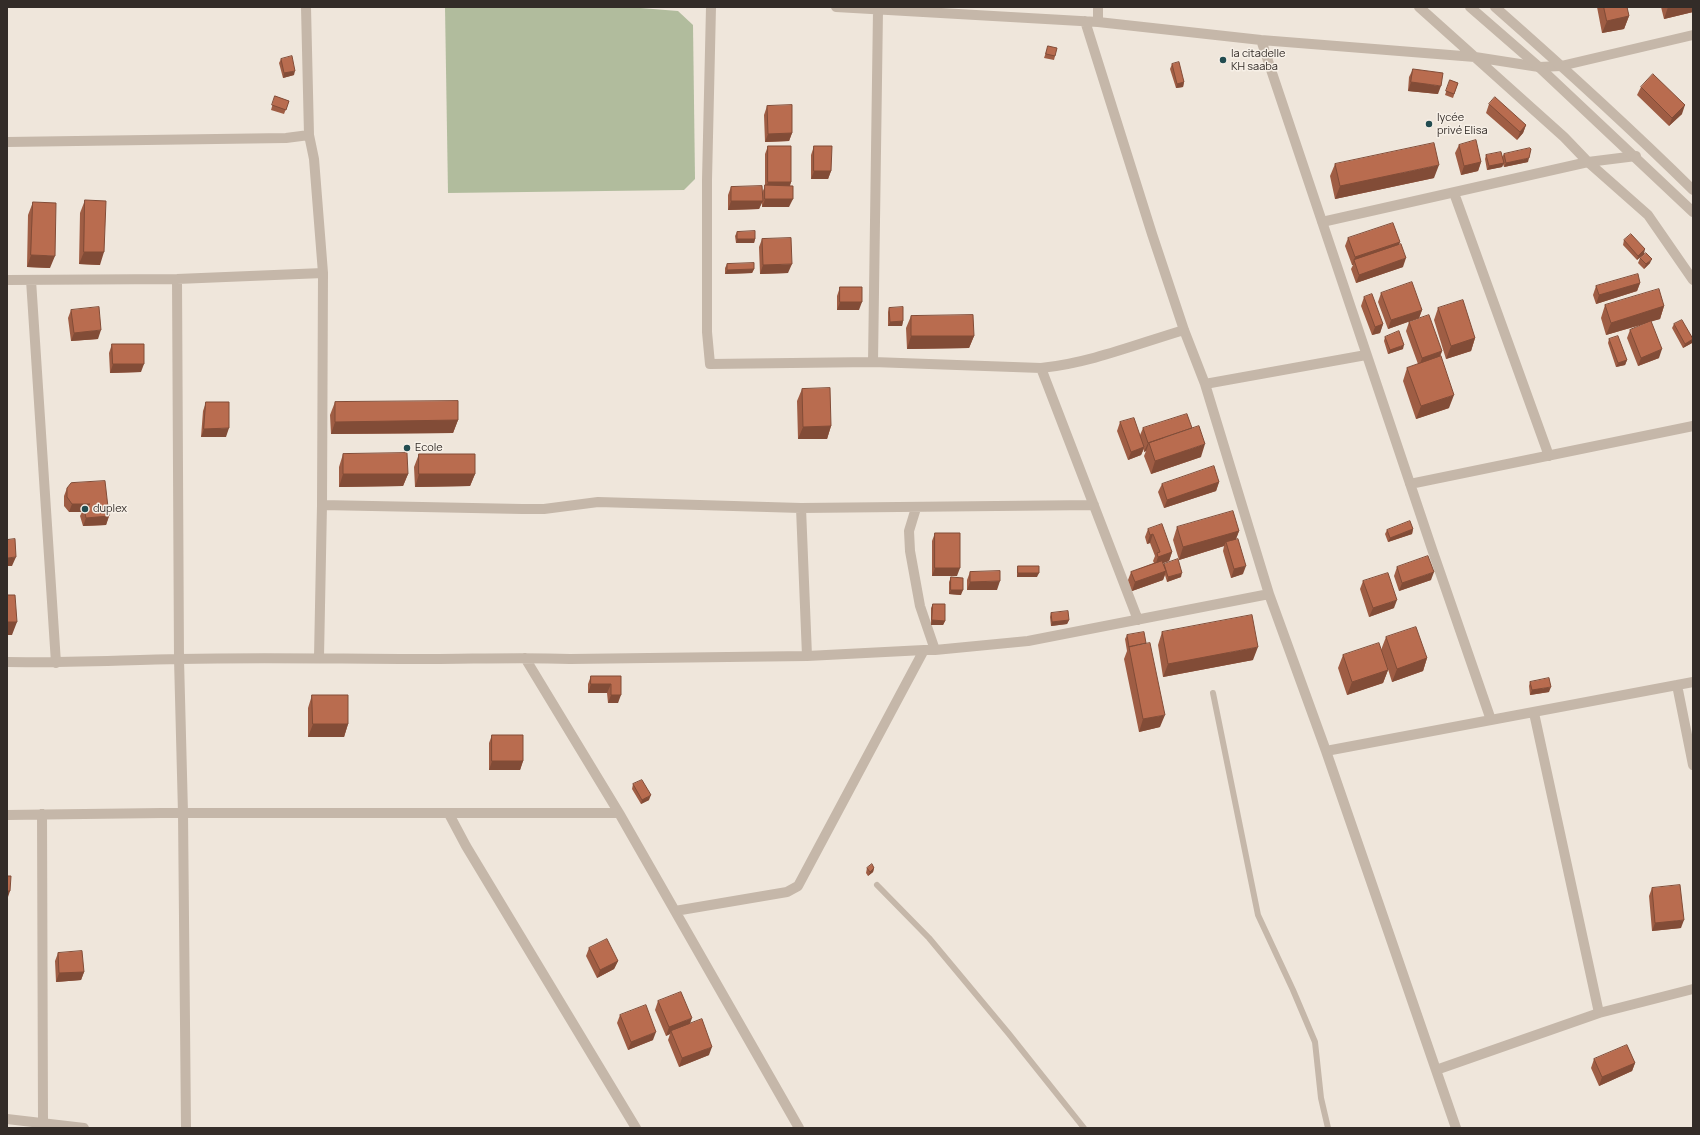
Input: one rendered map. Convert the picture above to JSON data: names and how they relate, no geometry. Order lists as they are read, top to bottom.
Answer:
{
  "places": [
    "la citadelle KH saaba",
    "lycée privé Elisa",
    "Ecole",
    "duplex"
  ]
}
